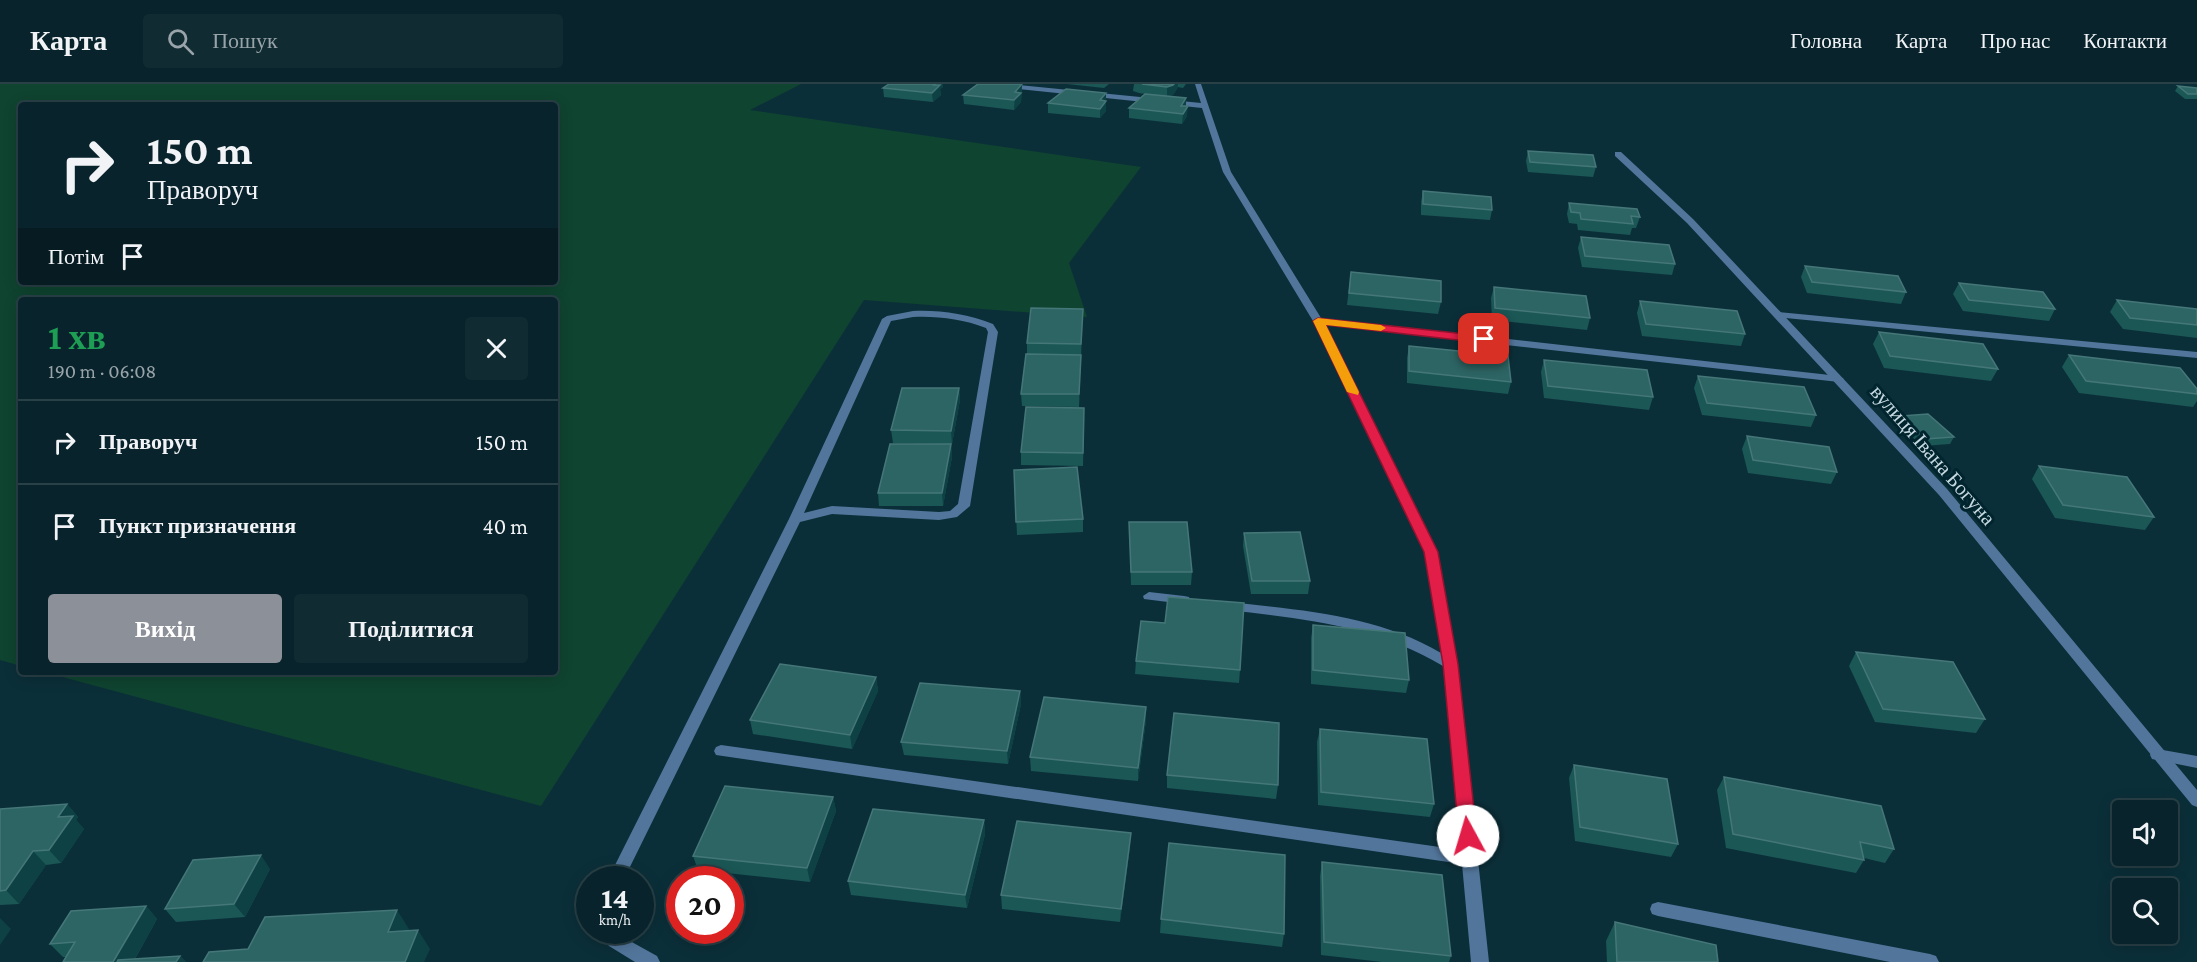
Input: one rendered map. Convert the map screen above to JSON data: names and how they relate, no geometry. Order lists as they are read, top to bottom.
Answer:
{
  "streets": {
    "street": ["вулиця Івана Богуна"]
  },
  "page": {
    "header": "Карта",
    "search": "Пошук",
    "nav": [
      "Головна",
      "Карта",
      "Про нас",
      "Контакти"
    ],
    "turn": ["150 m", "Праворуч"],
    "then": "Потім",
    "heading": ["1 хв", "190 m · 06:08"],
    "list": [
      {
        "name": "Праворуч",
        "value": "150 m"
      },
      {
        "name": "Пункт призначення",
        "value": "40 m"
      }
    ],
    "buttons": ["Вихід", "Поділитися"],
    "speed": "14 km/h",
    "limit": "20"
  }
}
